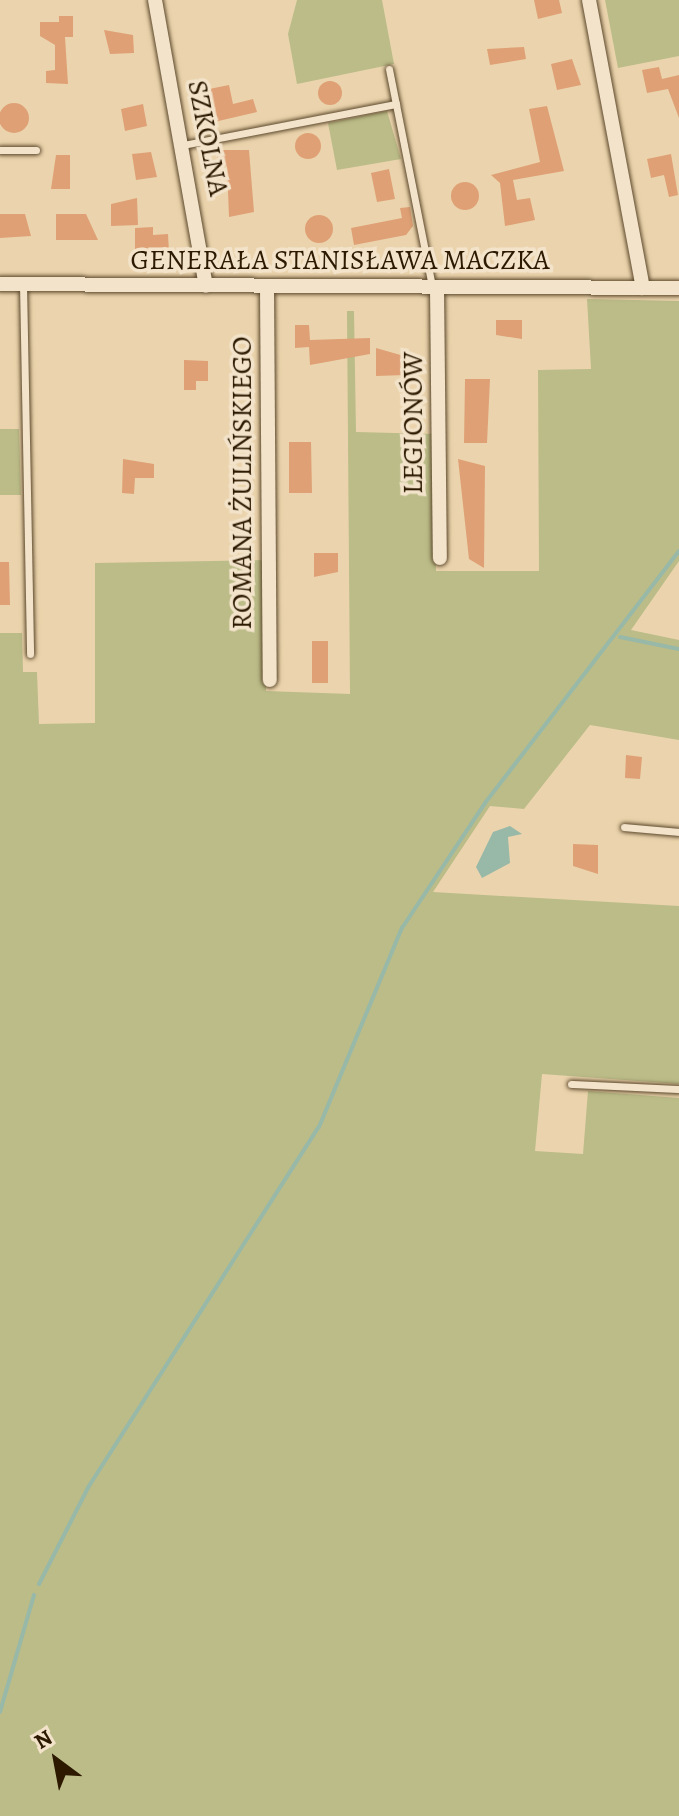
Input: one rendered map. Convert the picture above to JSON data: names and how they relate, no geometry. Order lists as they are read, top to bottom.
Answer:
{
  "streets": {
    "street": [
      "SZKOLNA",
      "GENERAŁA STANISŁAWA MACZKA",
      "LEGIONÓW",
      "ROMANA ŻULIŃSKIEGO"
    ]
  },
  "crossings": [
    ["SZKOLNA", "GENERAŁA STANISŁAWA MACZKA"],
    ["GENERAŁA STANISŁAWA MACZKA", "LEGIONÓW"],
    ["GENERAŁA STANISŁAWA MACZKA", "ROMANA ŻULIŃSKIEGO"]
  ],
  "north": "top left"
}
